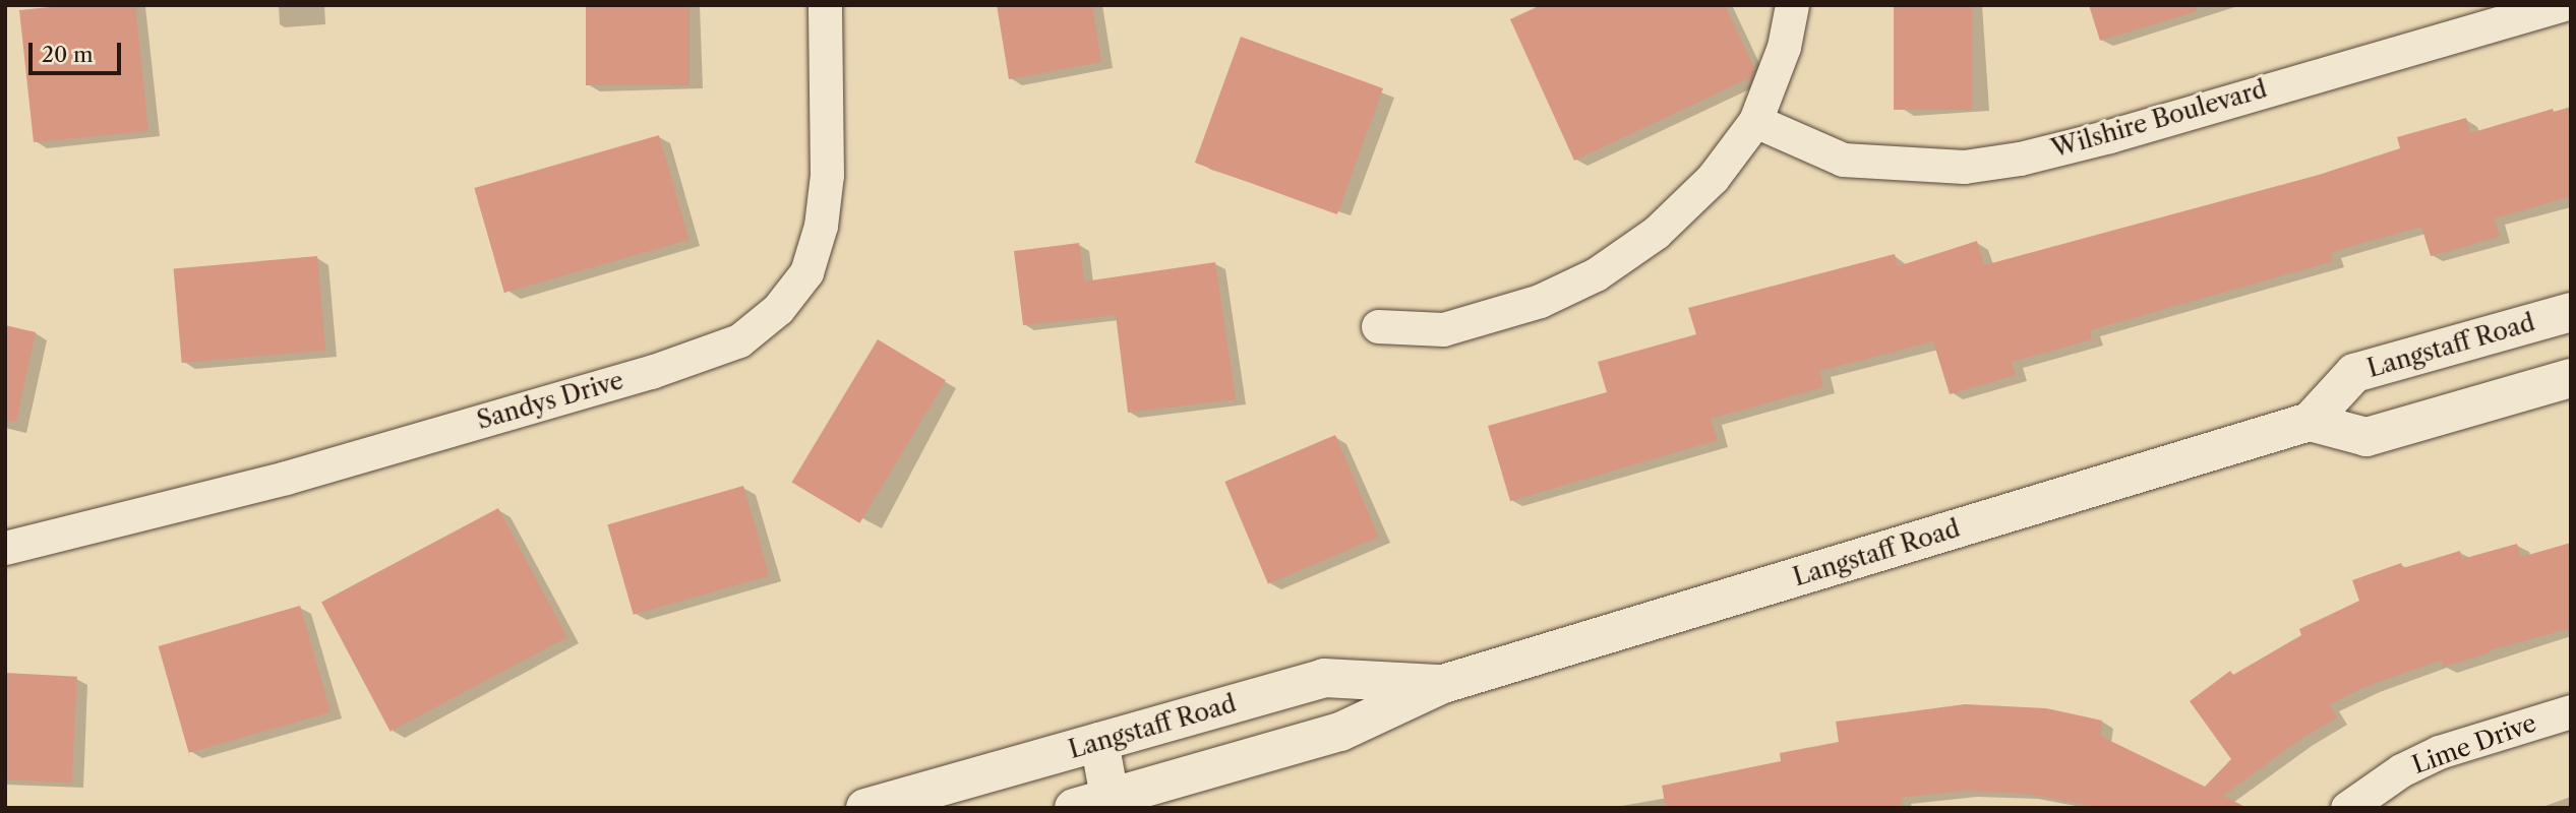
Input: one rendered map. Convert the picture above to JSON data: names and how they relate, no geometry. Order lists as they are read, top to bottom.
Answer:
{
  "streets": {
    "main road": ["Langstaff Road"],
    "street": ["Wilshire Boulevard", "Sandys Drive", "Lime Drive"]
  },
  "scale_bar": "20 m"
}
